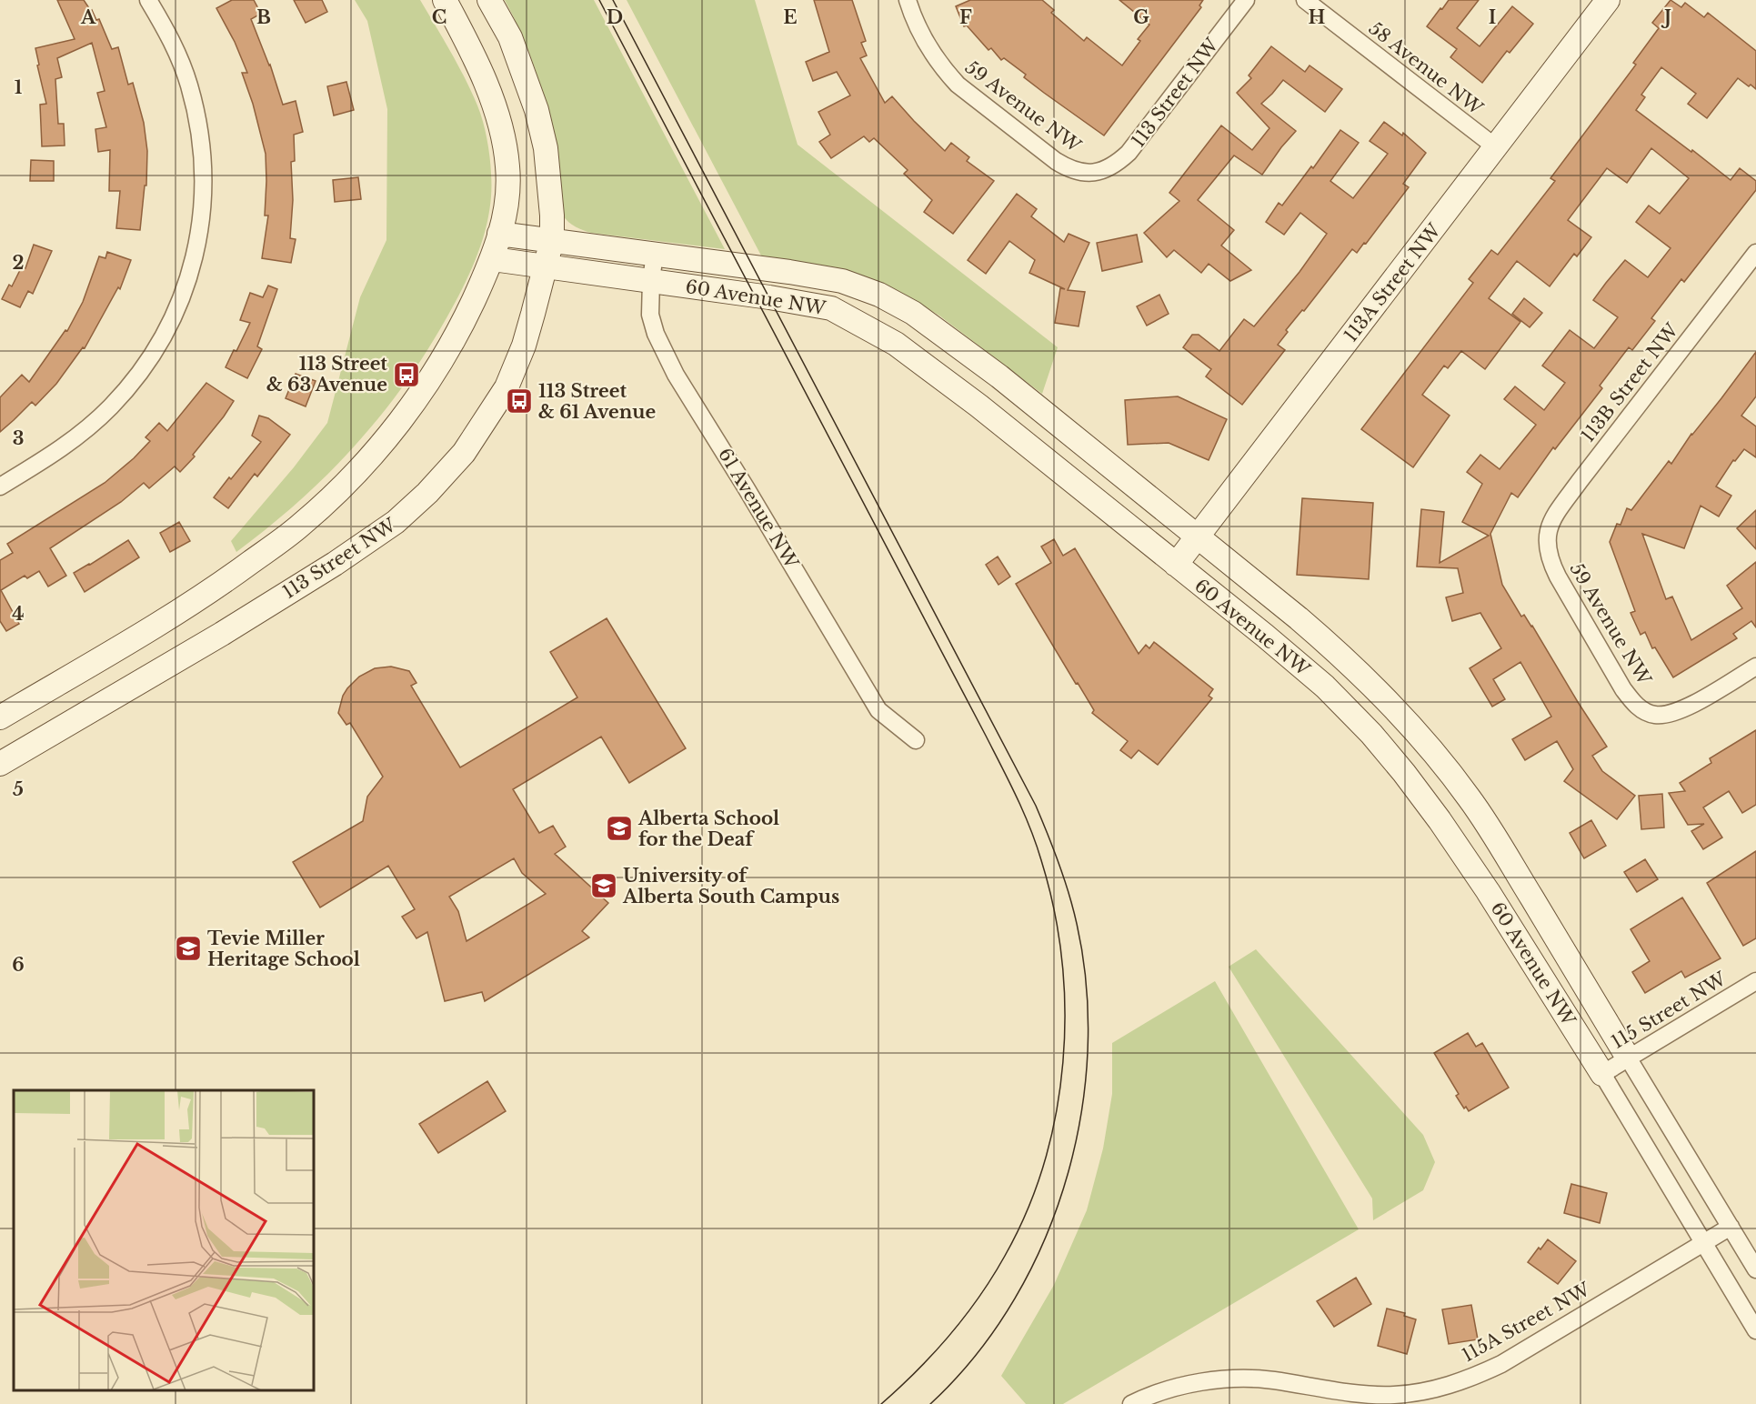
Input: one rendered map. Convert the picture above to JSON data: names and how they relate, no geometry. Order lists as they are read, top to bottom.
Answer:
{
  "streets": {
    "street": [
      "58 Avenue NW",
      "113 Street NW",
      "59 Avenue NW",
      "113A Street NW",
      "60 Avenue NW",
      "113B Street NW",
      "61 Avenue NW",
      "115 Street NW",
      "115A Street NW"
    ]
  },
  "crossings": [
    ["58 Avenue NW", "113A Street NW"],
    ["113 Street NW", "59 Avenue NW"],
    ["113 Street NW", "60 Avenue NW"],
    ["59 Avenue NW", "113B Street NW"],
    ["113A Street NW", "60 Avenue NW"],
    ["60 Avenue NW", "61 Avenue NW"],
    ["60 Avenue NW", "115 Street NW"],
    ["60 Avenue NW", "115A Street NW"]
  ],
  "places": {
    "bus stop": ["113 Street & 63 Avenue", "113 Street & 61 Avenue"],
    "school or university": ["Alberta School for the Deaf", "University of Alberta South Campus", "Tevie Miller Heritage School"]
  },
  "grid": {
    "columns": [
      "A",
      "B",
      "C",
      "D",
      "E",
      "F",
      "G",
      "H",
      "I",
      "J"
    ],
    "rows": [
      "1",
      "2",
      "3",
      "4",
      "5",
      "6"
    ]
  }
}
